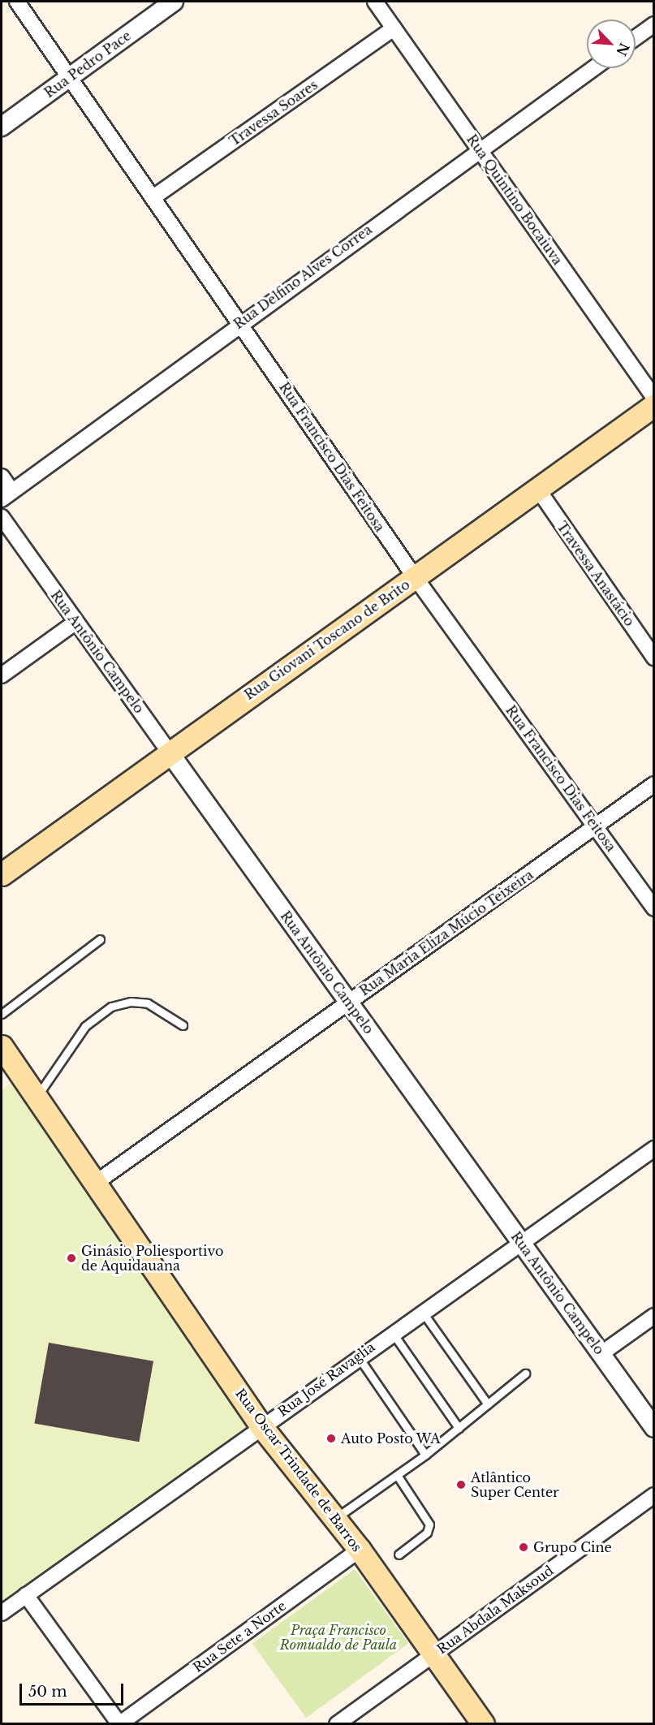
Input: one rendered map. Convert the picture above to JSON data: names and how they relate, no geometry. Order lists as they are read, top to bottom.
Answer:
{
  "streets": {
    "main road": ["Rua Giovani Toscano de Brito", "Rua Oscar Trindade de Barros"],
    "street": [
      "Rua Pedro Pace",
      "Travessa Soares",
      "Rua Quintino Bocaiuva",
      "Rua Delfino Alves Correa",
      "Rua Francisco Dias Feitosa",
      "Travessa Anastácio",
      "Rua Antônio Campelo",
      "Rua Maria Eliza Múcio Teixeira",
      "Rua José Ravaglia",
      "Rua Abdala Maksoud",
      "Rua Sete a Norte"
    ]
  },
  "crossings": [
    ["Rua Pedro Pace", "Rua Francisco Dias Feitosa"],
    ["Travessa Soares", "Rua Quintino Bocaiuva"],
    ["Travessa Soares", "Rua Francisco Dias Feitosa"],
    ["Rua Quintino Bocaiuva", "Rua Delfino Alves Correa"],
    ["Rua Delfino Alves Correa", "Rua Francisco Dias Feitosa"],
    ["Rua Francisco Dias Feitosa", "Rua Giovani Toscano de Brito"],
    ["Rua Francisco Dias Feitosa", "Rua Maria Eliza Múcio Teixeira"],
    ["Travessa Anastácio", "Rua Giovani Toscano de Brito"],
    ["Rua Giovani Toscano de Brito", "Rua Antônio Campelo"],
    ["Rua Antônio Campelo", "Rua Maria Eliza Múcio Teixeira"],
    ["Rua Antônio Campelo", "Rua José Ravaglia"],
    ["Rua Maria Eliza Múcio Teixeira", "Rua Oscar Trindade de Barros"],
    ["Rua José Ravaglia", "Rua Oscar Trindade de Barros"],
    ["Rua Oscar Trindade de Barros", "Rua Abdala Maksoud"],
    ["Rua Oscar Trindade de Barros", "Rua Sete a Norte"]
  ],
  "parks": ["Praça Francisco Romualdo de Paula"],
  "places": [
    "Ginásio Poliesportivo de Aquidauana",
    "Auto Posto WA",
    "Atlântico Super Center",
    "Grupo Cine"
  ],
  "scale_bar": "50 m",
  "north": "bottom right"
}
